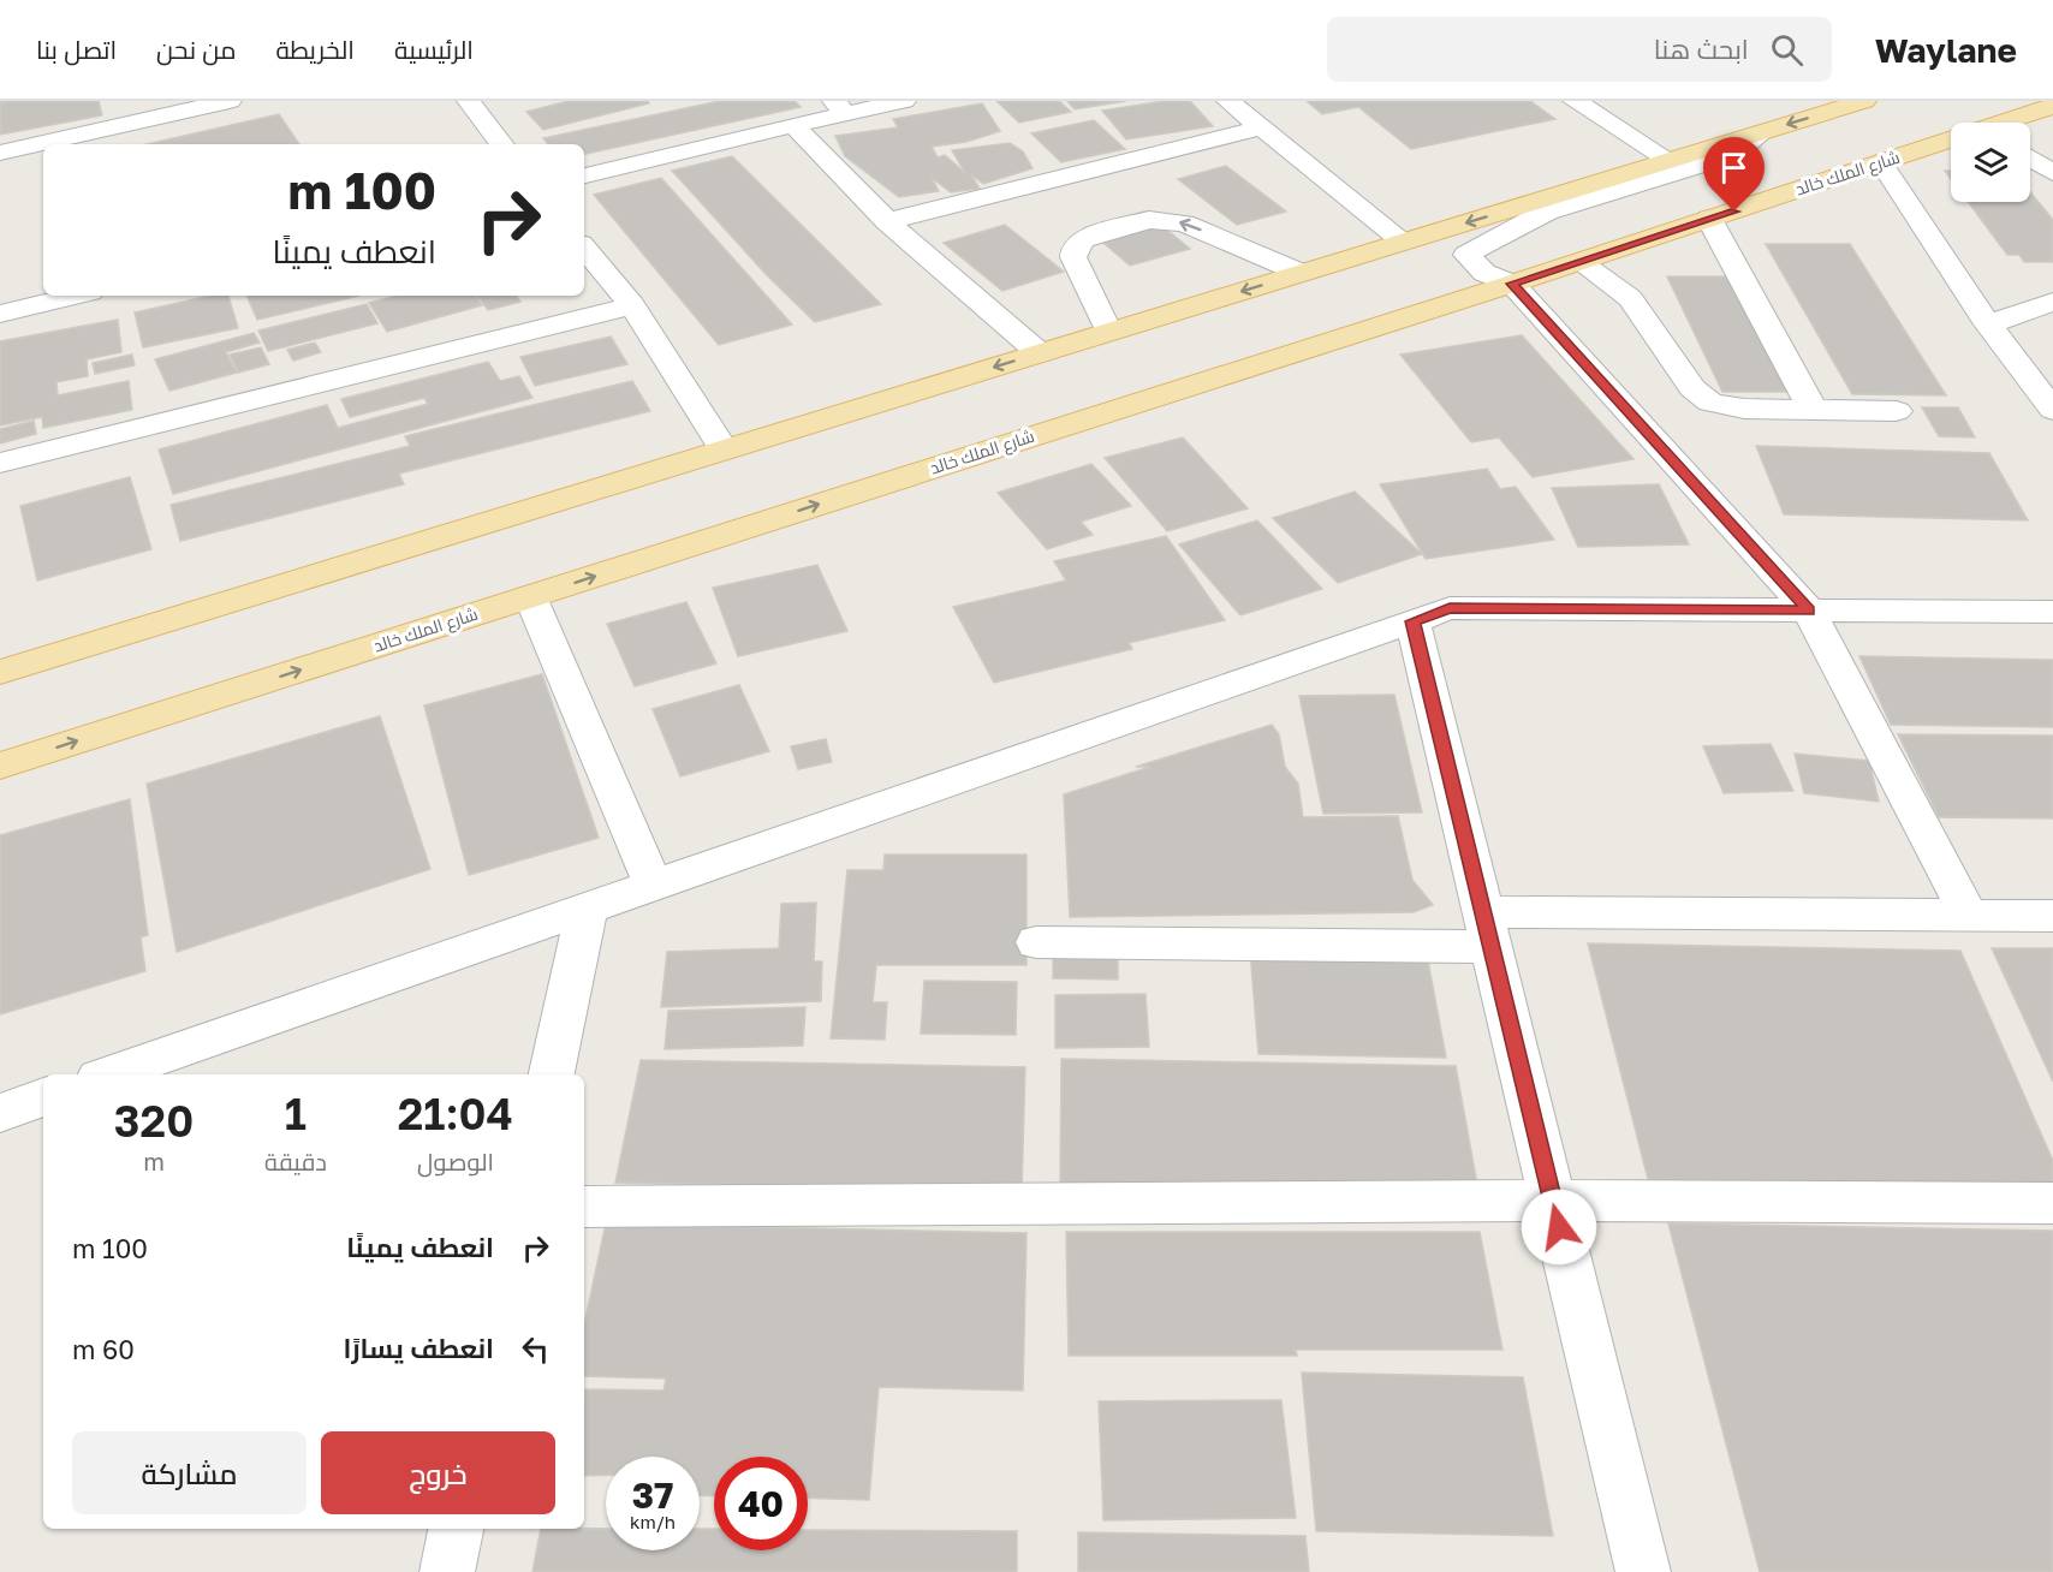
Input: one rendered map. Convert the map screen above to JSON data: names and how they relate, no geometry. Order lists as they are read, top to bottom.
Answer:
{
  "streets": {
    "main road": ["شارع الملك خالد"]
  },
  "page": {
    "header": "Waylane",
    "search": "ابحث هنا",
    "nav": [
      "الرئيسية",
      "الخريطة",
      "من نحن",
      "اتصل بنا"
    ],
    "turn": ["100 m", "انعطف يمينًا"],
    "eta": [
      "21:04",
      "الوصول",
      "1",
      "دقيقة",
      "320",
      "m"
    ],
    "list": [
      {
        "name": "انعطف يمينًا",
        "value": "100 m"
      },
      {
        "name": "انعطف يسارًا",
        "value": "60 m"
      }
    ],
    "buttons": ["خروج", "مشاركة"],
    "speed": "37 km/h",
    "limit": "40"
  }
}
